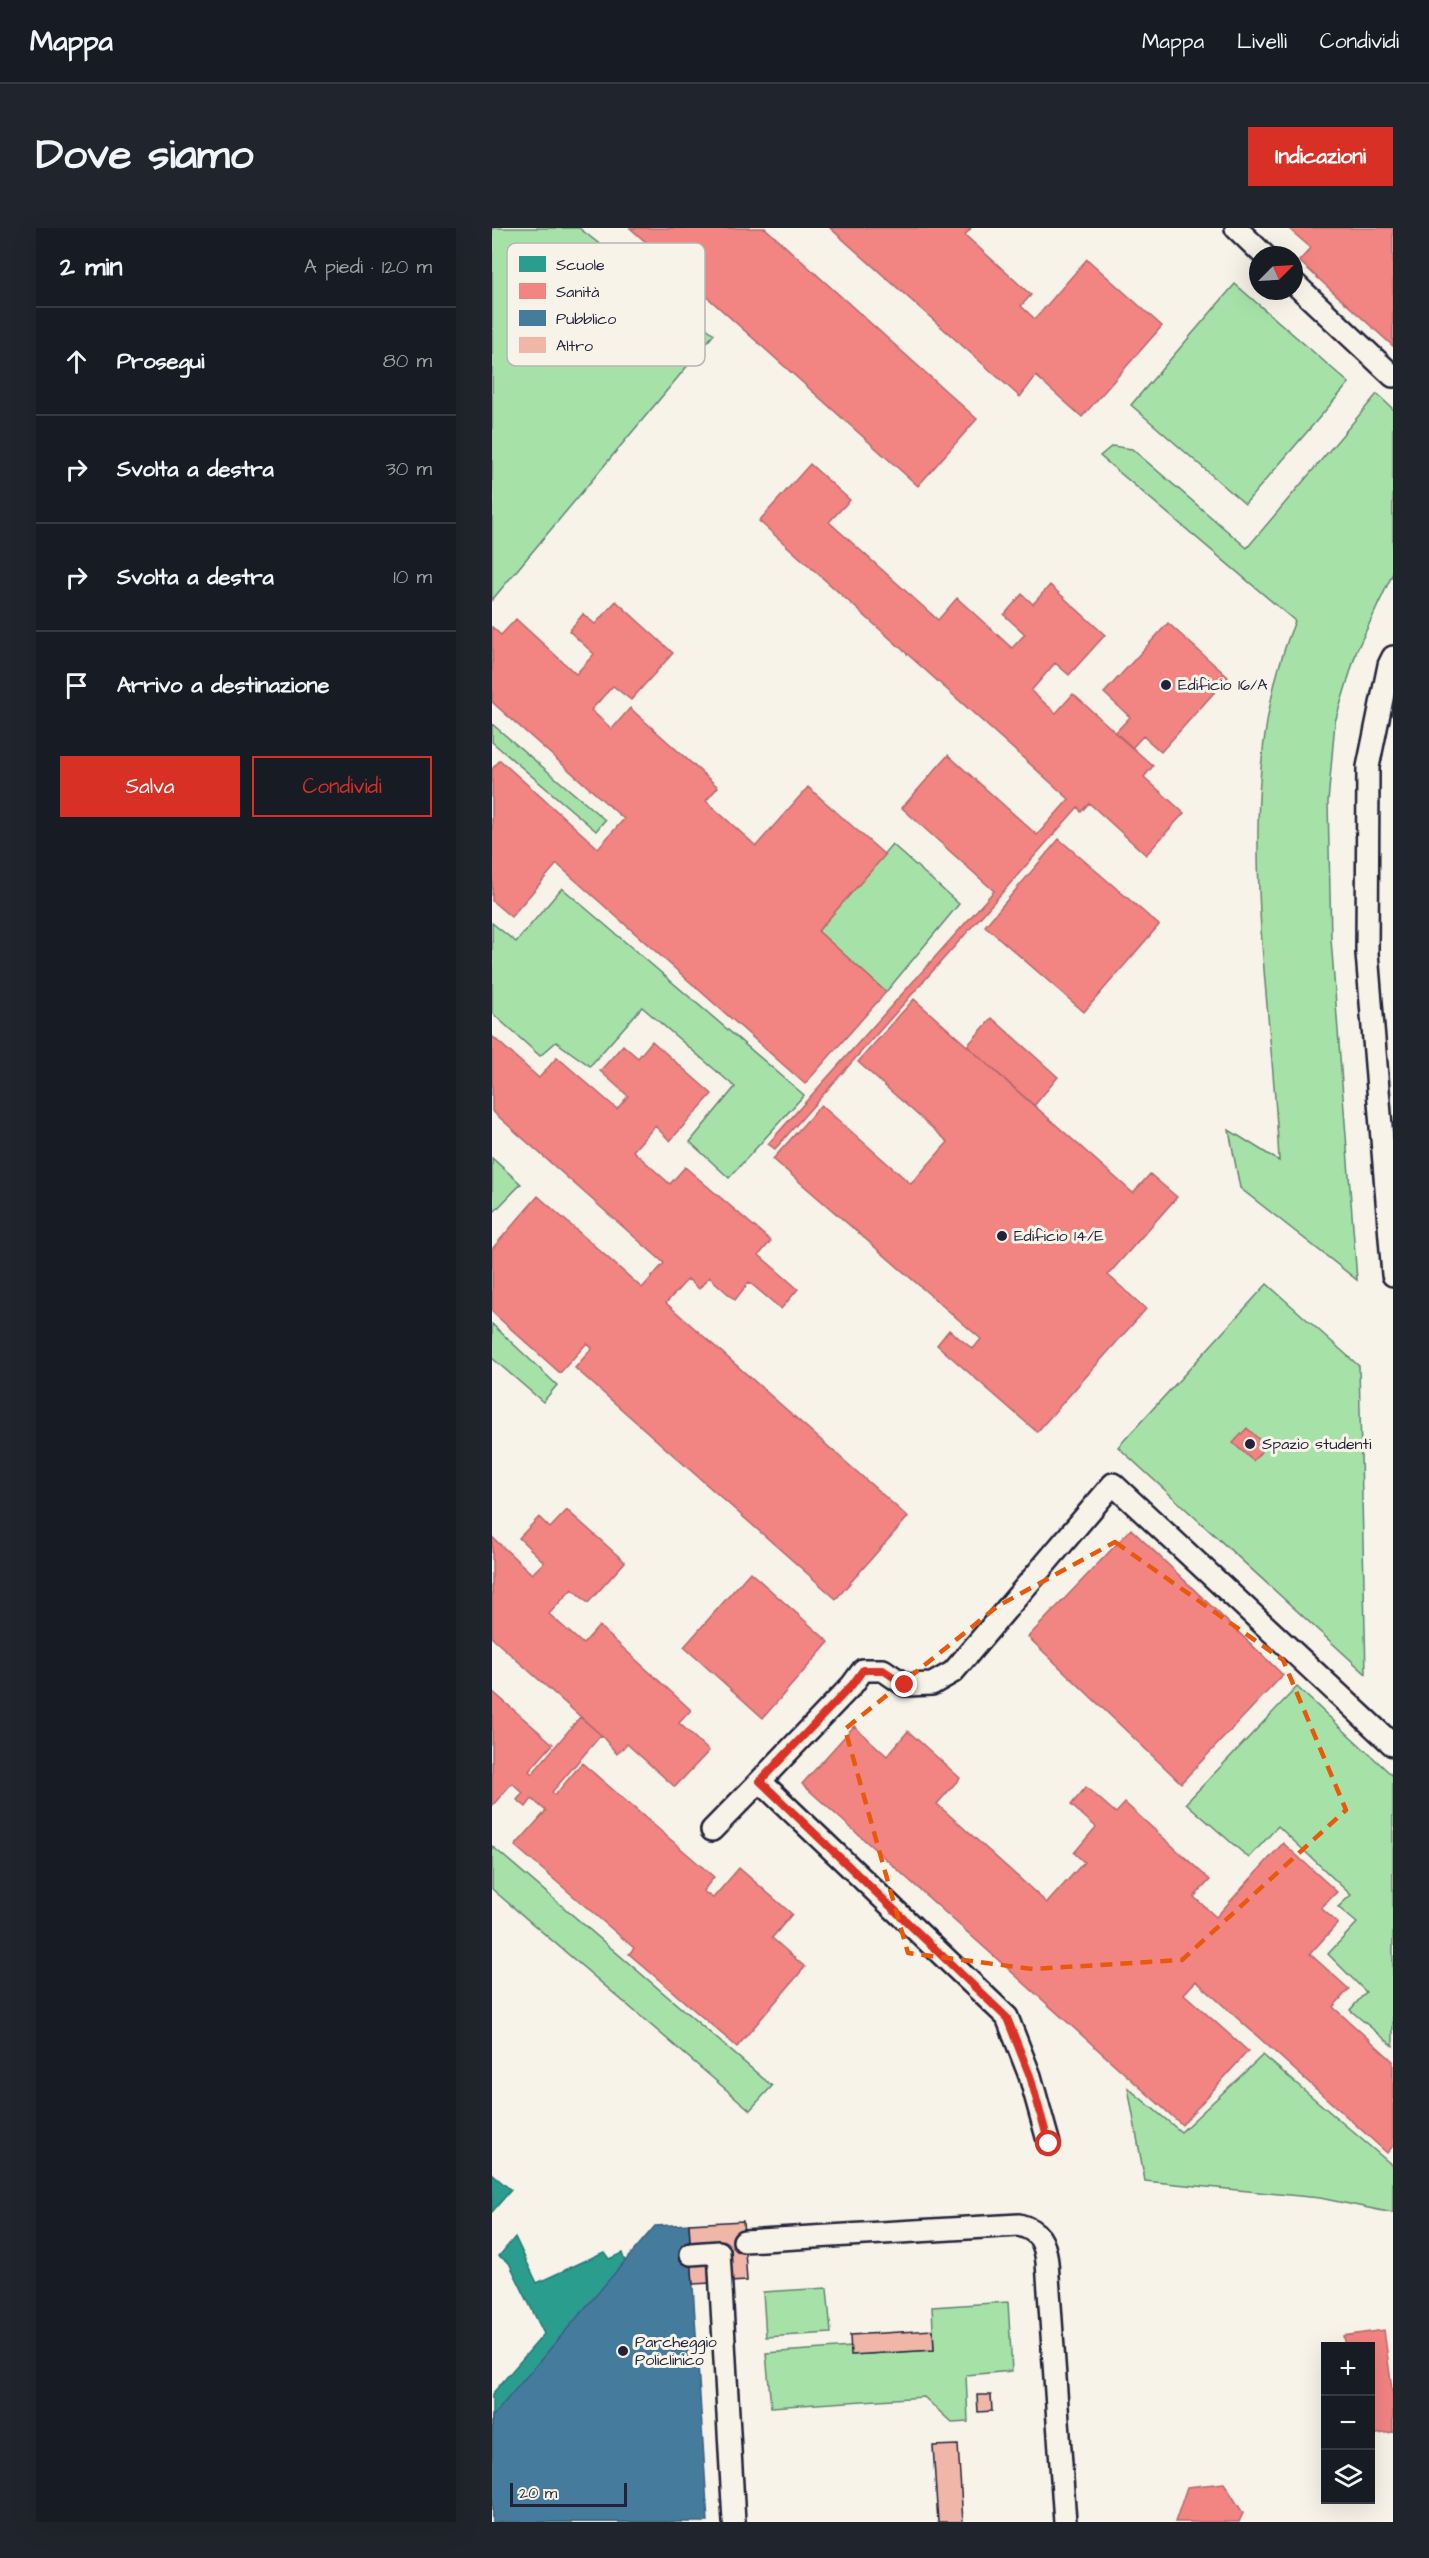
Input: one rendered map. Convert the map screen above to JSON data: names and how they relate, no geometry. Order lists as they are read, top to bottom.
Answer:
{
  "places": [
    "Edificio 16/A",
    "Edificio 14/E",
    "Spazio studenti",
    "Parcheggio Policlinico"
  ],
  "legend": [
    "Scuole",
    "Sanità",
    "Pubblico",
    "Altro"
  ],
  "scale_bar": "20 m",
  "north": "top right",
  "page": {
    "header": "Mappa",
    "nav": ["Mappa", "Livelli", "Condividi"],
    "title": "Dove siamo",
    "buttons": [
      "Indicazioni",
      ["Salva", "Condividi"]
    ],
    "heading": ["2 min", "A piedi · 120 m"],
    "list": [
      ["Prosegui", "80 m"],
      ["Svolta a destra", "30 m"],
      ["Svolta a destra", "10 m"],
      "Arrivo a destinazione"
    ],
    "map_buttons": ["+", "−"],
    "scale": "20 m"
  }
}
